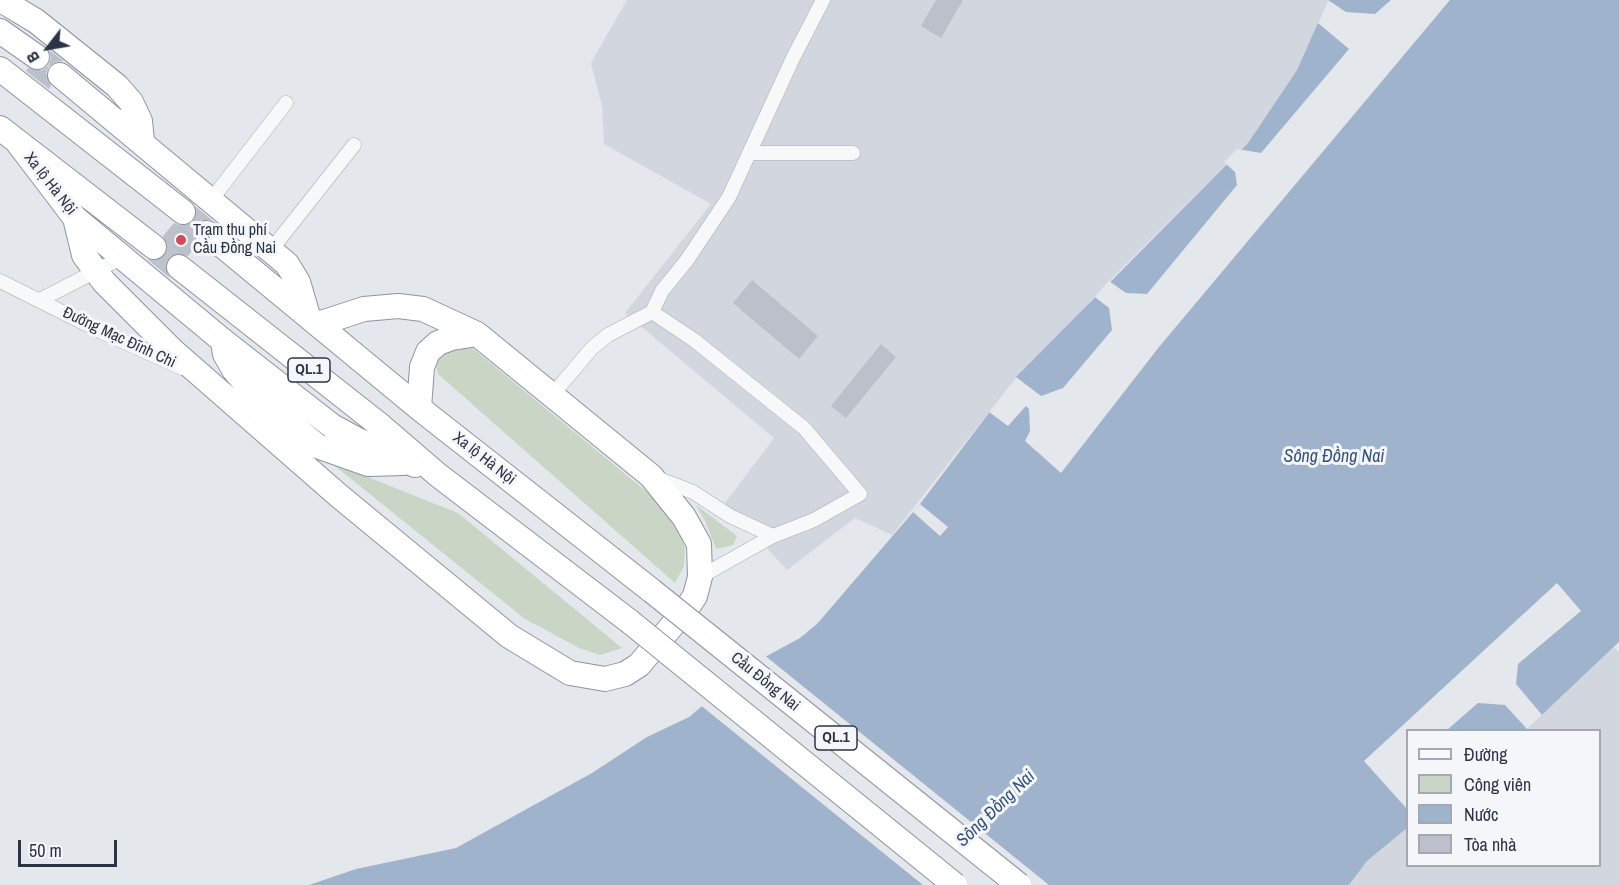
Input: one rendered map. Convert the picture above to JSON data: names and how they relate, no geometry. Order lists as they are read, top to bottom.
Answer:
{
  "streets": {
    "highway": ["Xa lộ Hà Nội", "QL.1", "Cầu Đồng Nai"],
    "street": ["Đường Mạc Đĩnh Chi"]
  },
  "crossings": [
    ["Xa lộ Hà Nội", "Đường Mạc Đĩnh Chi"],
    ["Xa lộ Hà Nội", "QL.1"],
    ["Xa lộ Hà Nội", "Cầu Đồng Nai"],
    ["Đường Mạc Đĩnh Chi", "QL.1"]
  ],
  "water": ["Sông Đồng Nai"],
  "places": ["Trạm thu phí Cầu Đồng Nai"],
  "legend": [
    "Đường",
    "Công viên",
    "Nước",
    "Tòa nhà"
  ],
  "scale_bar": "50 m",
  "north": "bottom left"
}
